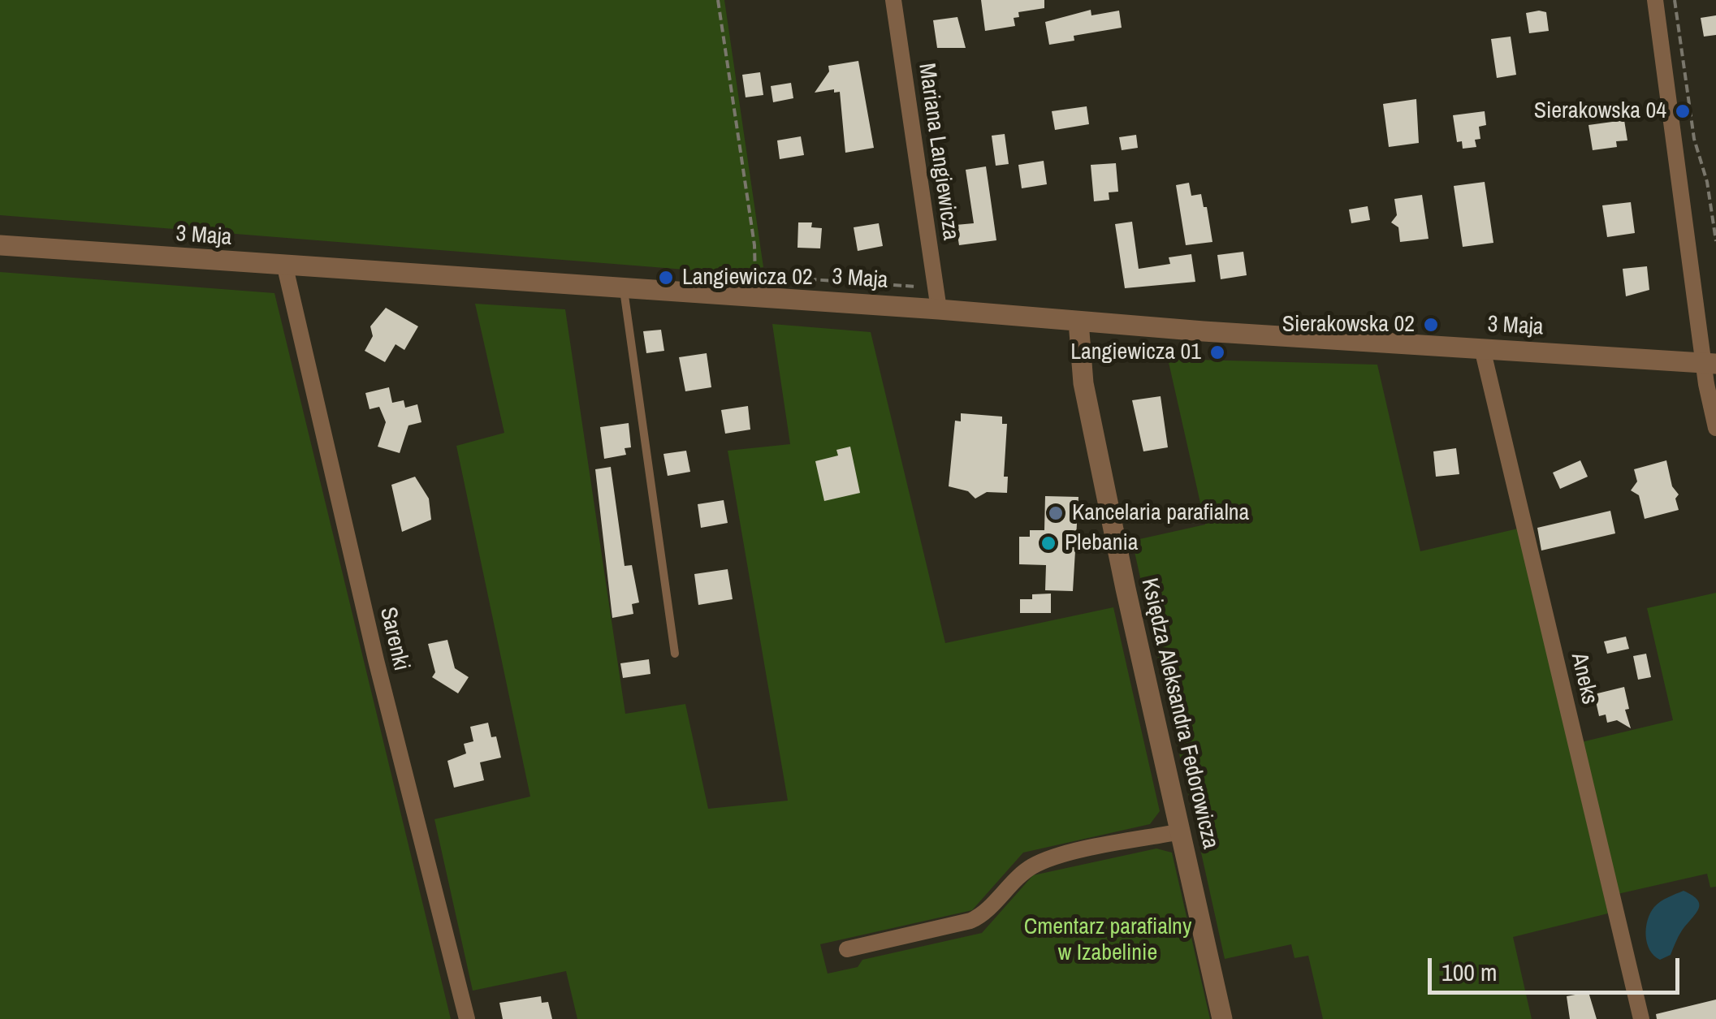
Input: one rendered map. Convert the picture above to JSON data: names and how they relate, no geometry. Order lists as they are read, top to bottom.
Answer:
{
  "streets": {
    "street": [
      "Mariana Langiewicza",
      "3 Maja",
      "Sarenki",
      "Aneks",
      "Księdza Aleksandra Fedorowicza"
    ]
  },
  "crossings": [
    ["Mariana Langiewicza", "3 Maja"],
    ["3 Maja", "Sarenki"],
    ["3 Maja", "Aneks"],
    ["3 Maja", "Księdza Aleksandra Fedorowicza"]
  ],
  "parks": ["Cmentarz parafialny w Izabelinie"],
  "places": [
    "Sierakowska 04",
    "Langiewicza 02",
    "Sierakowska 02",
    "Langiewicza 01",
    "Kancelaria parafialna",
    "Plebania"
  ],
  "scale_bar": "100 m"
}
